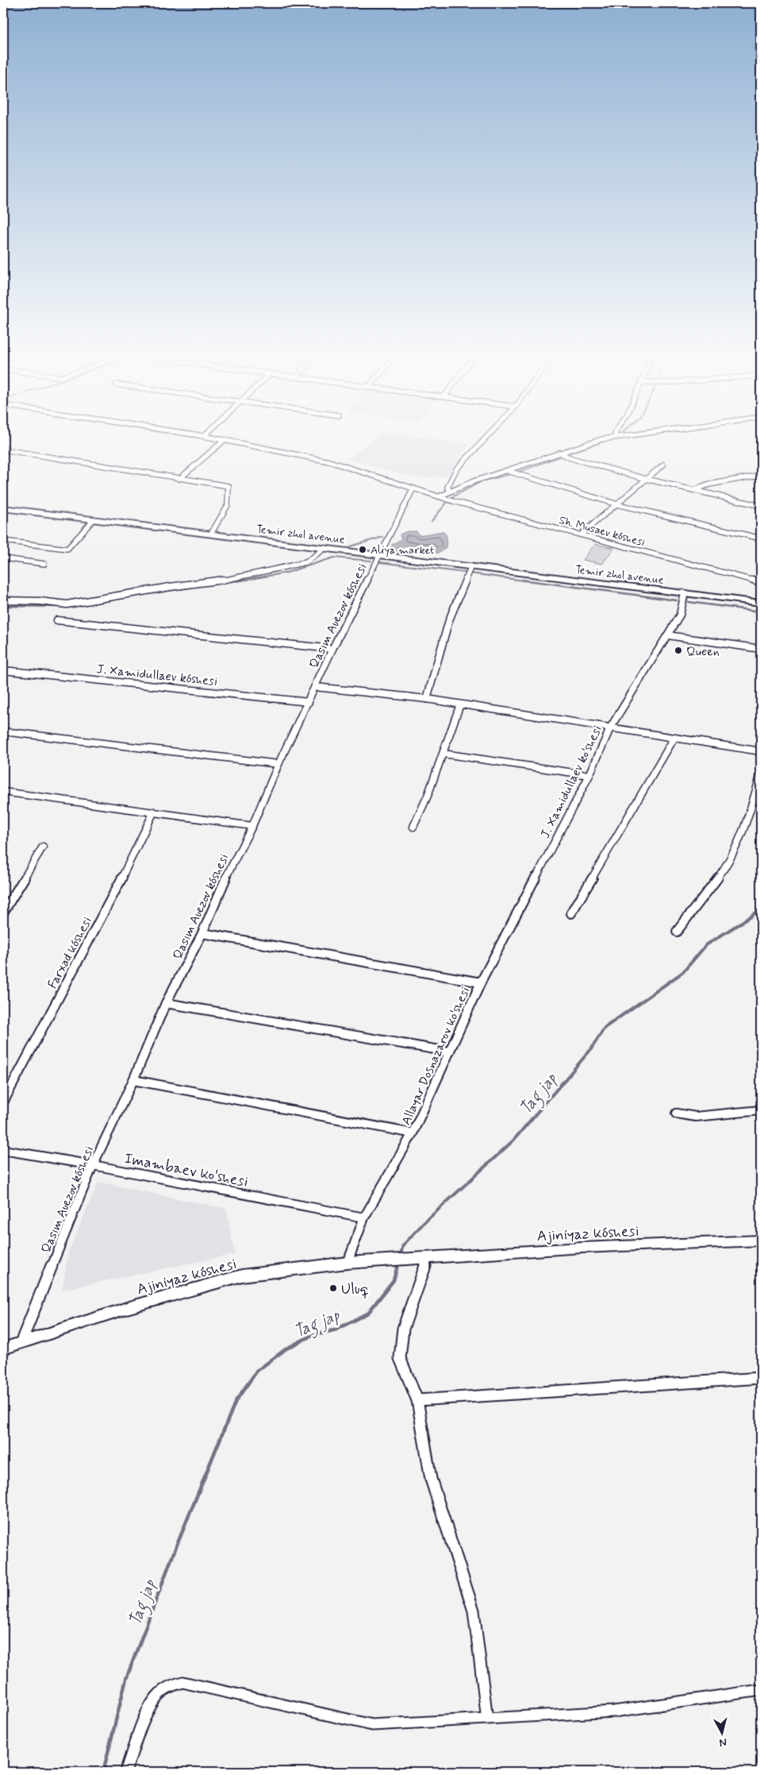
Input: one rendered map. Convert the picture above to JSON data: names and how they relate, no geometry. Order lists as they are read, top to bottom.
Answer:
{
  "streets": {
    "street": [
      "Sh. Musaev kóshesi",
      "Temir zhol avenue",
      "Qasım Auezov kóshesi",
      "J. Xamidullaev kóshesi",
      "J. Xamidullaev ko'shesi",
      "Farxad kóshesi",
      "Allayar Dosnazarov ko'shesi",
      "Imambaev ko'shesi",
      "Ajiniyaz kóshesi"
    ]
  },
  "crossings": [
    ["Sh. Musaev kóshesi", "Qasım Auezov kóshesi"],
    ["Temir zhol avenue", "Qasım Auezov kóshesi"],
    ["Temir zhol avenue", "J. Xamidullaev ko'shesi"],
    ["Qasım Auezov kóshesi", "J. Xamidullaev kóshesi"],
    ["Qasım Auezov kóshesi", "Allayar Dosnazarov ko'shesi"],
    ["Qasım Auezov kóshesi", "Imambaev ko'shesi"],
    ["Qasım Auezov kóshesi", "Ajiniyaz kóshesi"],
    ["J. Xamidullaev ko'shesi", "Allayar Dosnazarov ko'shesi"],
    ["Allayar Dosnazarov ko'shesi", "Imambaev ko'shesi"],
    ["Allayar Dosnazarov ko'shesi", "Ajiniyaz kóshesi"]
  ],
  "water": ["Tag jap"],
  "places": ["Aliya market", "Queen", "Uluq"],
  "north": "bottom"
}
